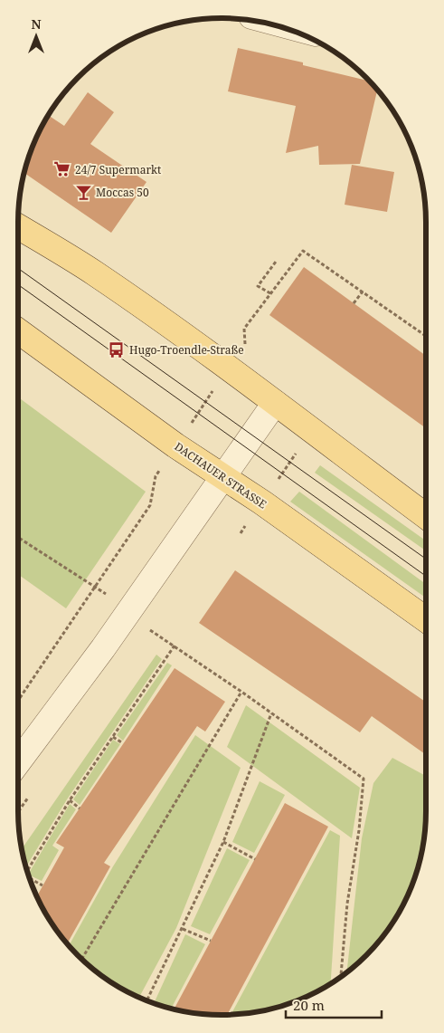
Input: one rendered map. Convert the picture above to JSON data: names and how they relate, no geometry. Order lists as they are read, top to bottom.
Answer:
{
  "streets": {
    "main road": ["DACHAUER STRASSE"]
  },
  "places": {
    "supermarket": ["24/7 Supermarkt"],
    "bar": ["Moccas 50"],
    "bus stop": ["Hugo-Troendle-Straße"]
  },
  "scale_bar": "20 m",
  "north": "top"
}
